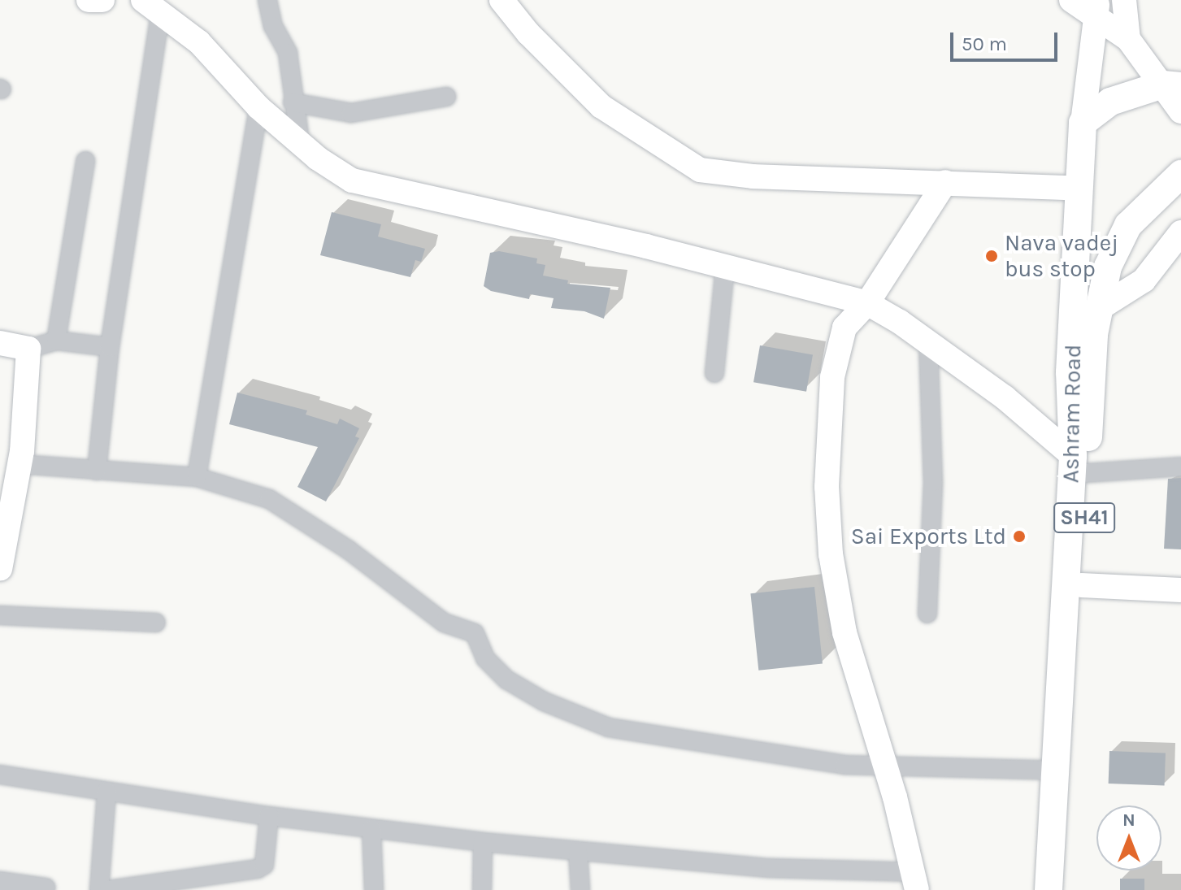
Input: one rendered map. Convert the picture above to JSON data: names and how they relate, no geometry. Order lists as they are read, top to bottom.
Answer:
{
  "streets": {
    "main road": ["Ashram Road", "SH41"]
  },
  "places": ["Nava vadej bus stop", "Sai Exports Ltd"],
  "scale_bar": "50 m",
  "north": "top"
}
